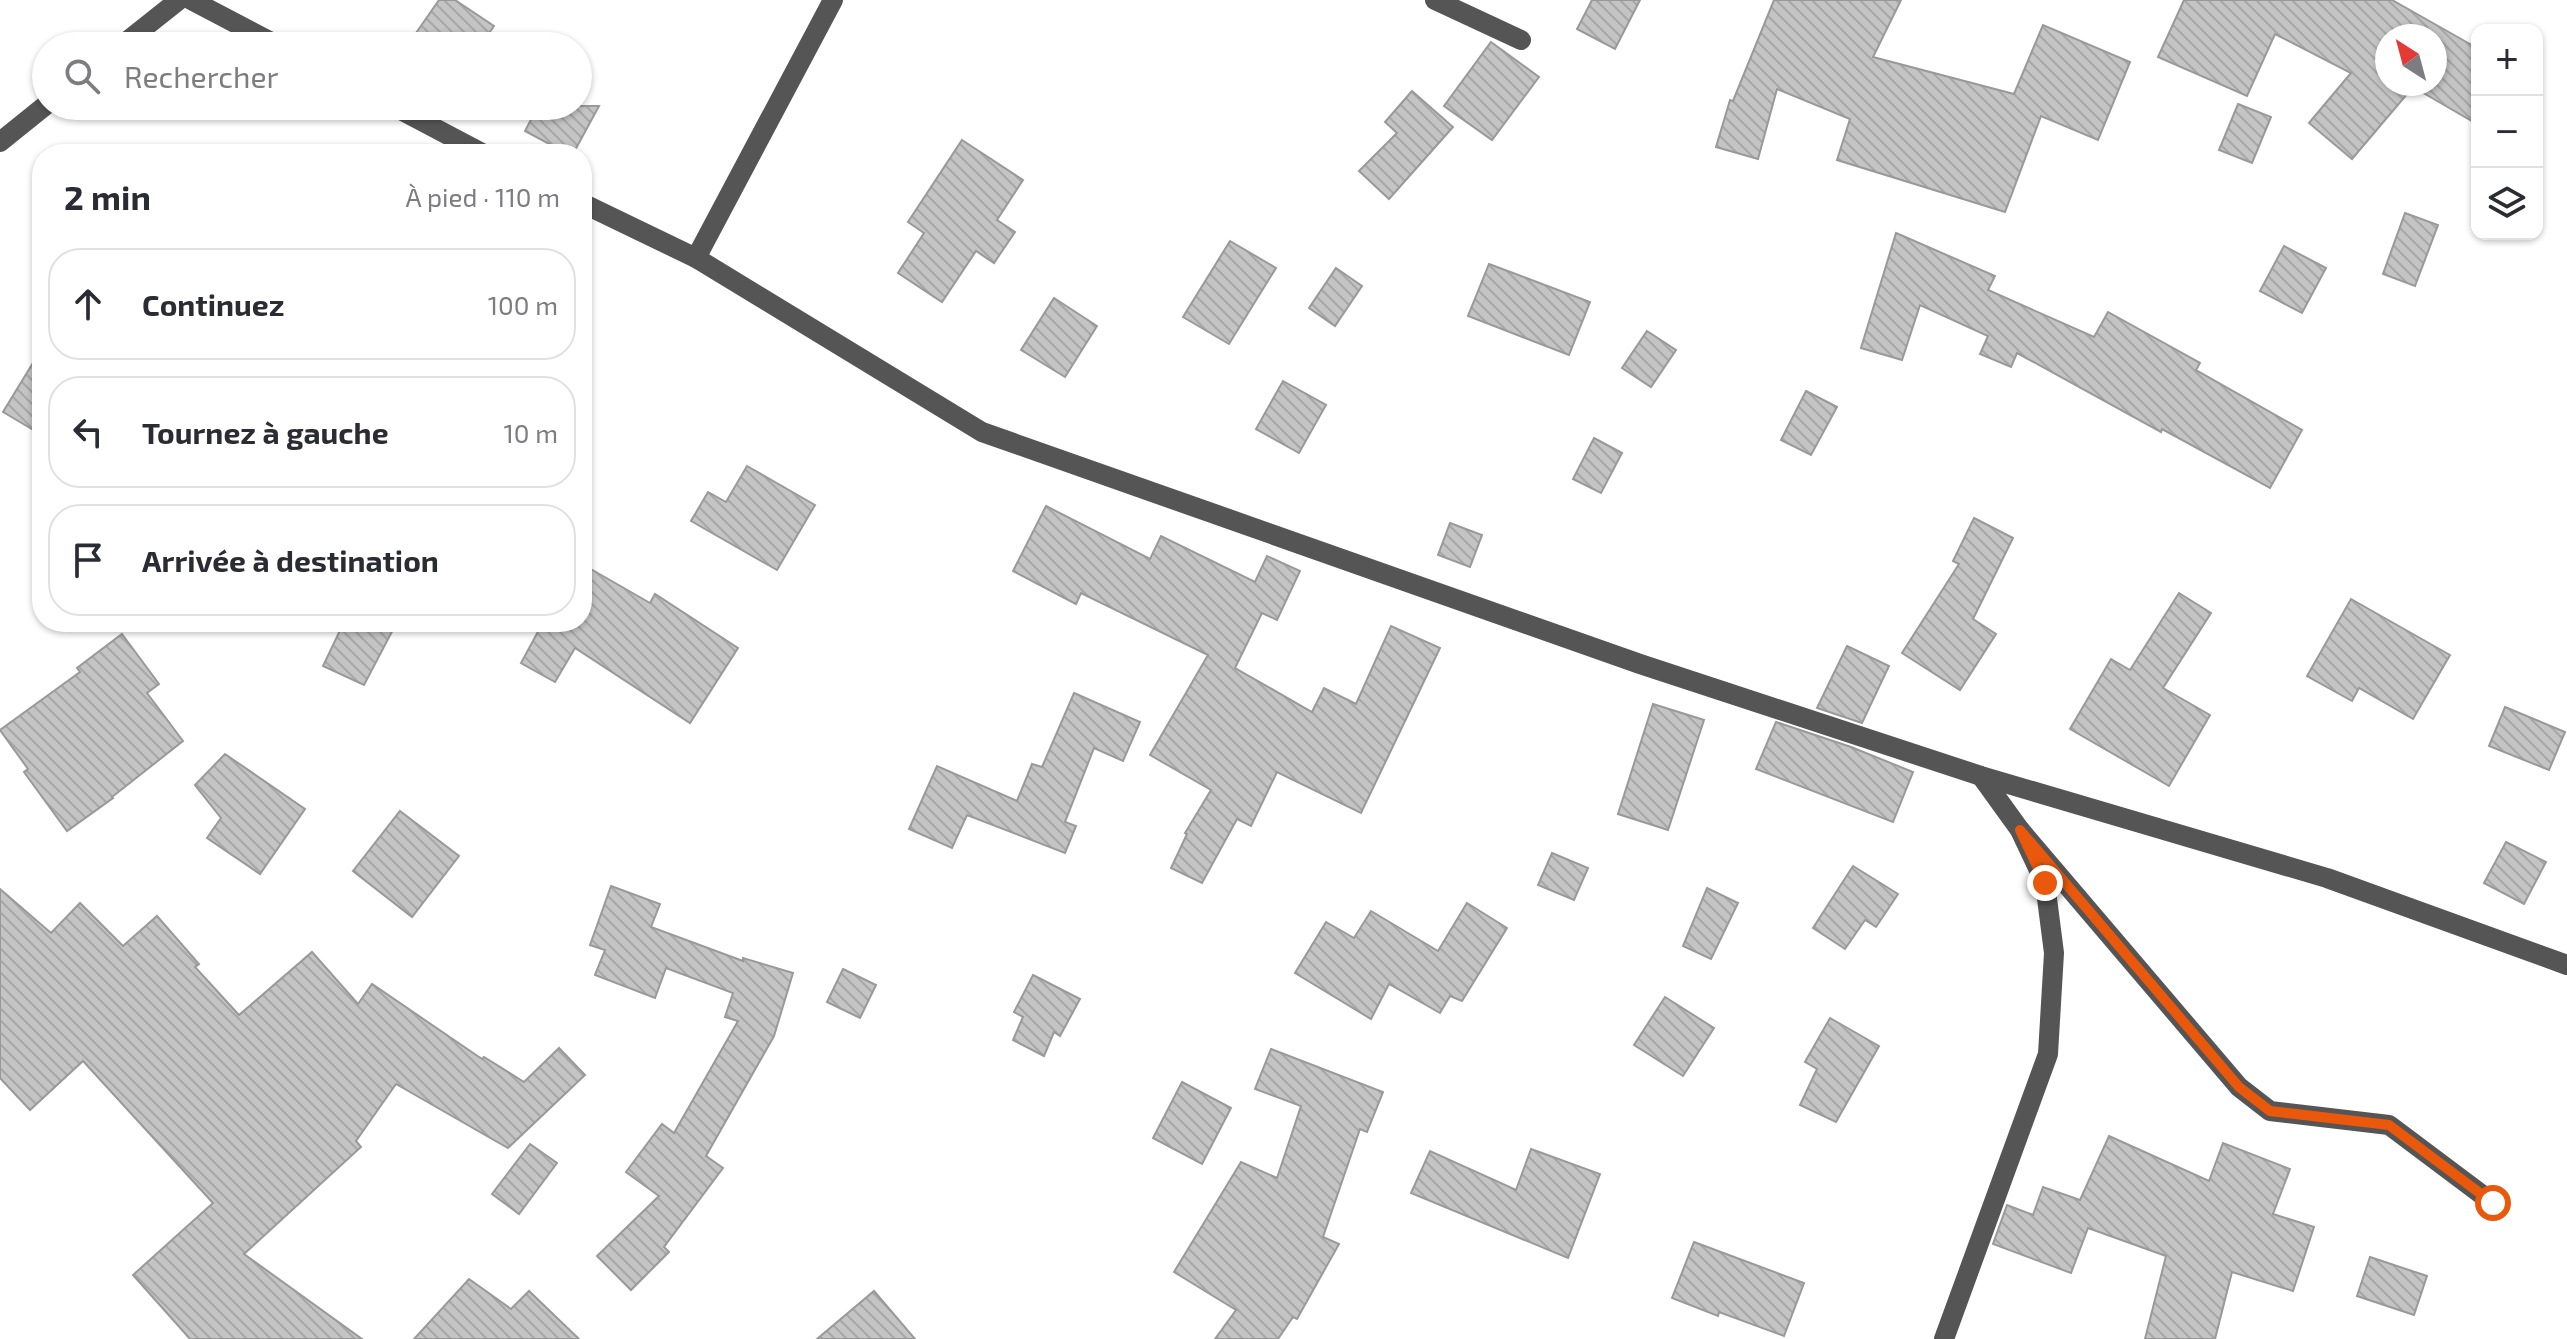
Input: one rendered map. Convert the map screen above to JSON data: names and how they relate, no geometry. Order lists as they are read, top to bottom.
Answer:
{
  "north": "top left",
  "page": {
    "map_buttons": ["+", "−"],
    "search": "Rechercher",
    "heading": ["2 min", "À pied · 110 m"],
    "list": [
      ["Continuez", "100 m"],
      ["Tournez à gauche", "10 m"],
      "Arrivée à destination"
    ]
  }
}
